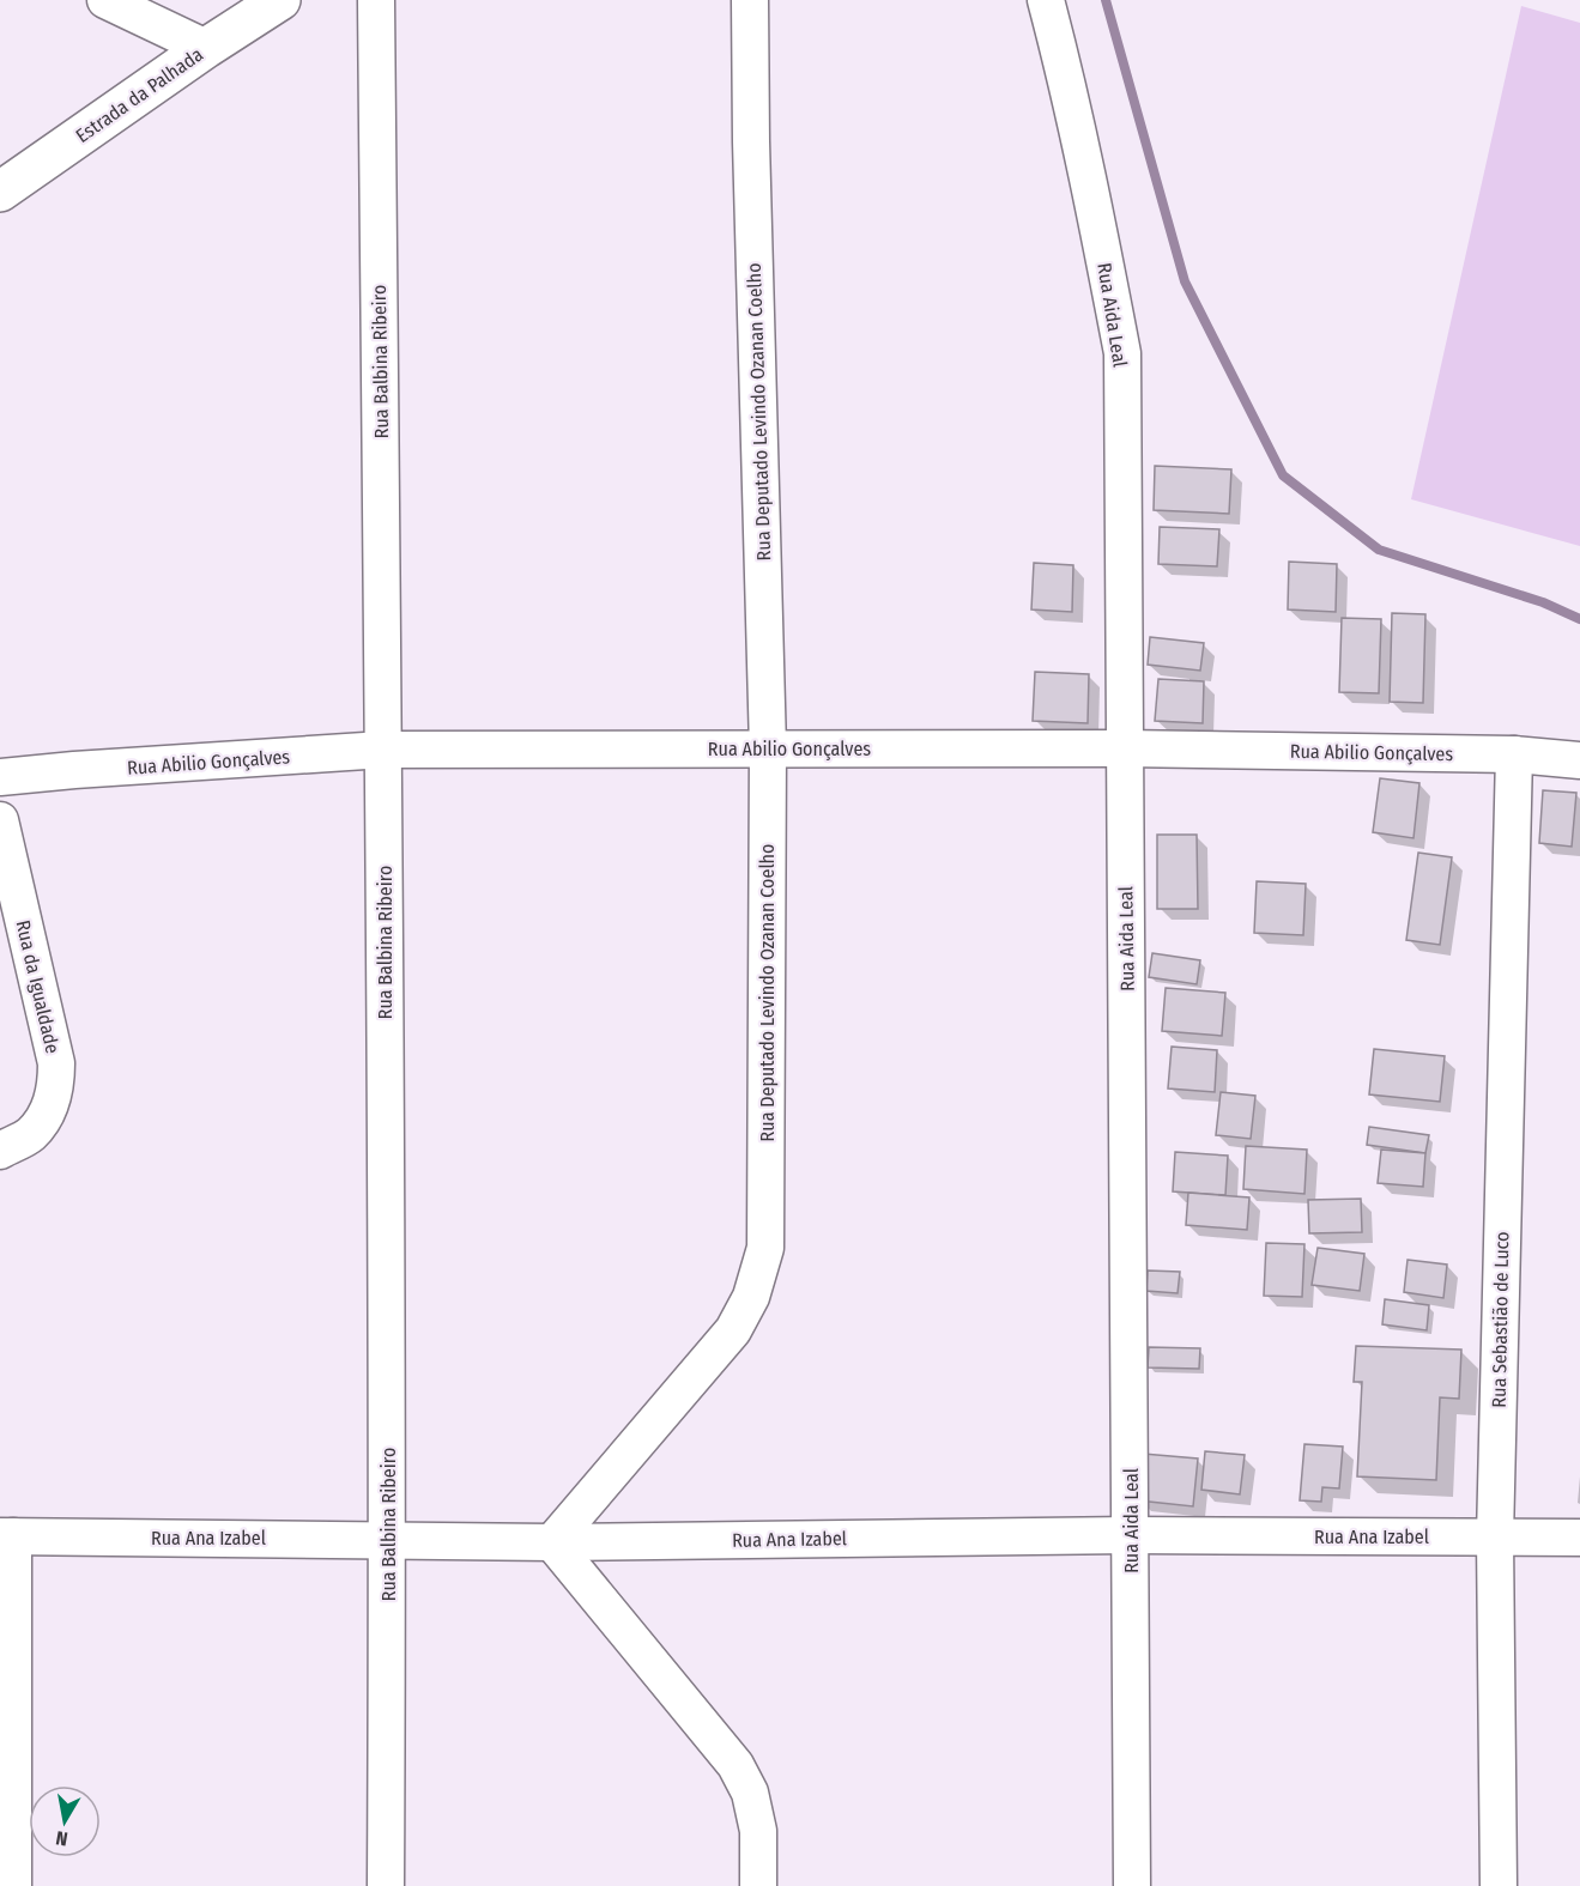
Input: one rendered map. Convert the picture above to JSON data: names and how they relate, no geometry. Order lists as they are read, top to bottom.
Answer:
{
  "streets": {
    "main road": ["Estrada da Palhada"],
    "street": [
      "Rua Aida Leal",
      "Rua Balbina Ribeiro",
      "Rua Deputado Levindo Ozanan Coelho",
      "Rua Abilio Gonçalves",
      "Rua da Igualdade",
      "Rua Sebastião de Luco",
      "Rua Ana Izabel"
    ]
  },
  "crossings": [
    ["Rua Aida Leal", "Rua Abilio Gonçalves"],
    ["Rua Aida Leal", "Rua Ana Izabel"],
    ["Rua Balbina Ribeiro", "Rua Abilio Gonçalves"],
    ["Rua Balbina Ribeiro", "Rua Ana Izabel"],
    ["Rua Deputado Levindo Ozanan Coelho", "Rua Abilio Gonçalves"],
    ["Rua Deputado Levindo Ozanan Coelho", "Rua Ana Izabel"],
    ["Rua Abilio Gonçalves", "Rua Sebastião de Luco"],
    ["Rua Sebastião de Luco", "Rua Ana Izabel"]
  ],
  "north": "bottom"
}
